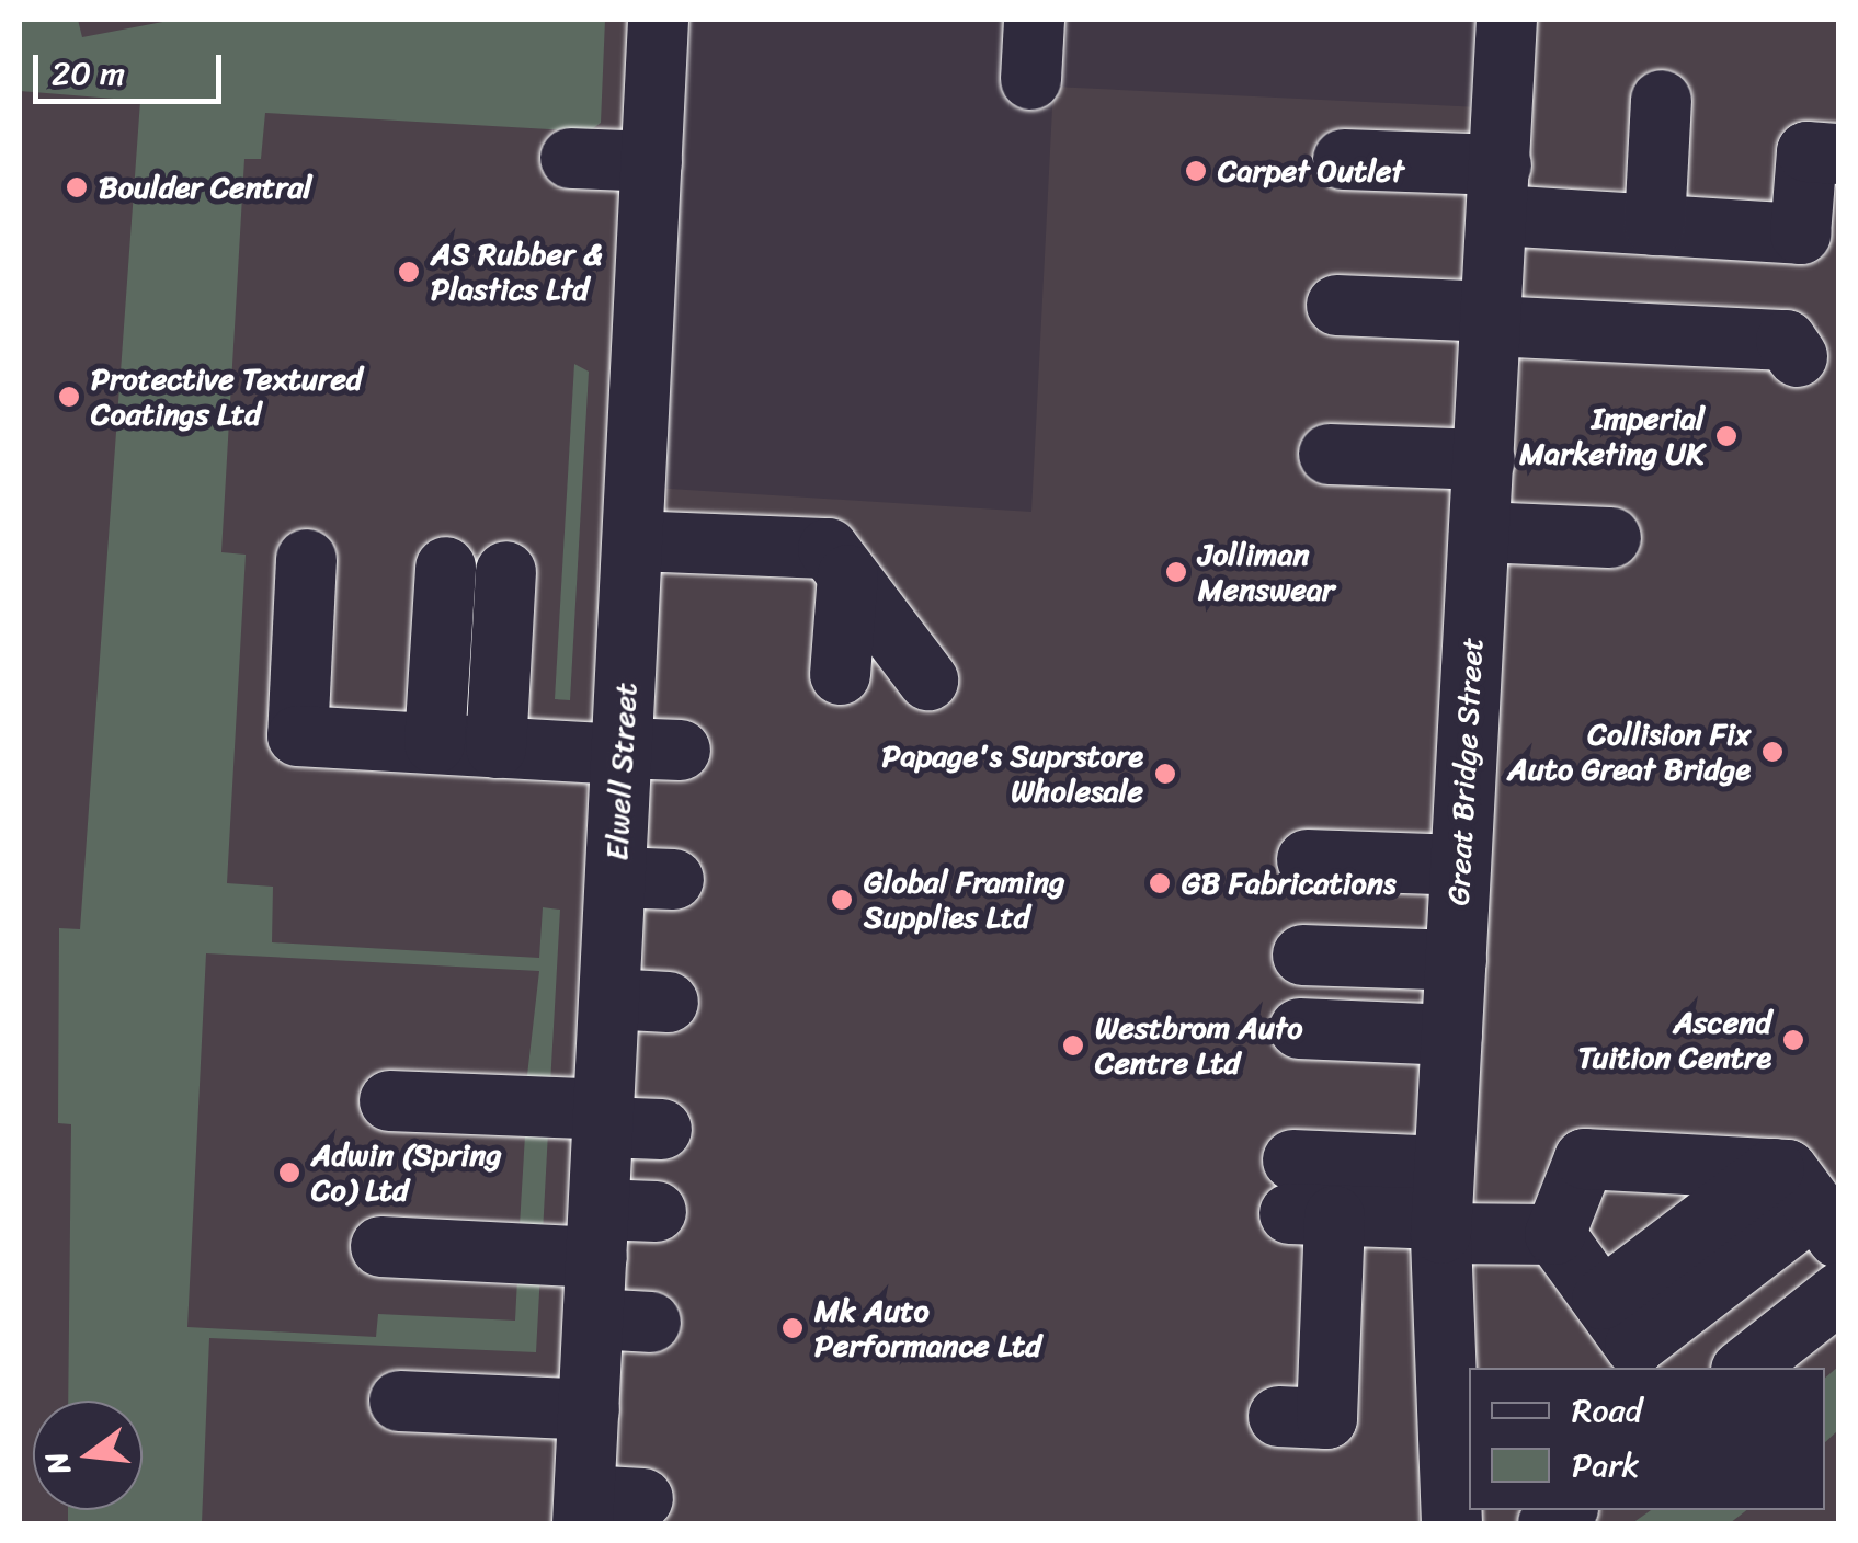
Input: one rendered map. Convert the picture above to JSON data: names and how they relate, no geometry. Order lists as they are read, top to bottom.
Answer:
{
  "streets": {
    "street": ["Elwell Street", "Great Bridge Street"]
  },
  "places": [
    "Carpet Outlet",
    "Boulder Central",
    "AS Rubber & Plastics Ltd",
    "Protective Textured Coatings Ltd",
    "Imperial Marketing UK",
    "Jolliman Menswear",
    "Collision Fix Auto Great Bridge",
    "Papage's Suprstore Wholesale",
    "GB Fabrications",
    "Global Framing Supplies Ltd",
    "Ascend Tuition Centre",
    "Westbrom Auto Centre Ltd",
    "Adwin (Spring Co) Ltd",
    "Mk Auto Performance Ltd"
  ],
  "legend": ["Road", "Park"],
  "scale_bar": "20 m",
  "north": "left"
}
